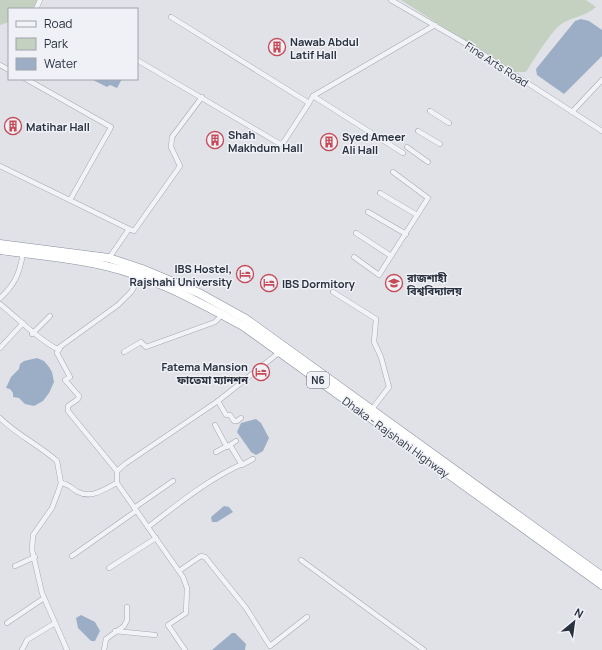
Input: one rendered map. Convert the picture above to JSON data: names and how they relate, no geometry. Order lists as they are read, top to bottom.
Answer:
{
  "streets": {
    "highway": ["N6", "Dhaka - Rajshahi Highway"],
    "street": ["Fine Arts Road"]
  },
  "places": {
    "building": [
      "Nawab Abdul Latif Hall",
      "Matihar Hall",
      "Shah Makhdum Hall",
      "Syed Ameer Ali Hall"
    ],
    "hotel": ["IBS Hostel, Rajshahi University", "IBS Dormitory", "Fatema Mansion ফাতেমা ম্যানশন"],
    "school or university": ["রাজশাহী বিশ্ববিদ্যালয়"]
  },
  "legend": ["Road", "Park", "Water"],
  "north": "top right"
}
